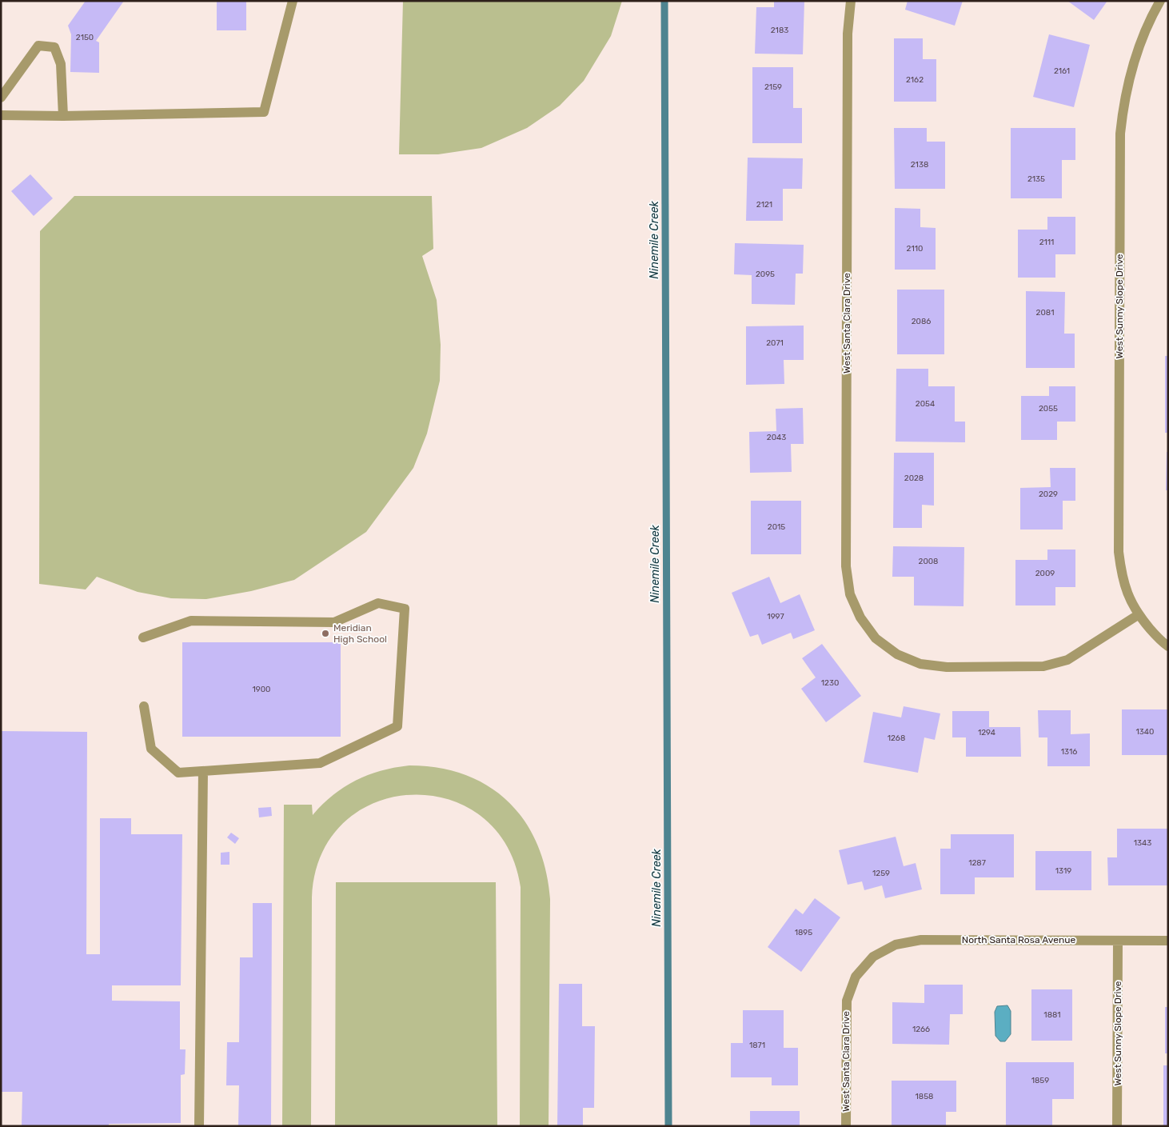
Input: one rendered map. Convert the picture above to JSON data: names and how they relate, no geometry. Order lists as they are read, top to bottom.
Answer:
{
  "streets": {
    "street": ["West Sunny Slope Drive", "West Santa Clara Drive", "North Santa Rosa Avenue"]
  },
  "crossings": [
    ["West Sunny Slope Drive", "West Santa Clara Drive"],
    ["West Sunny Slope Drive", "North Santa Rosa Avenue"],
    ["West Santa Clara Drive", "North Santa Rosa Avenue"]
  ],
  "water": ["Ninemile Creek"],
  "places": ["Meridian High School"],
  "house_numbers": [
    "2183",
    "2150",
    "2161",
    "2162",
    "2159",
    "2138",
    "2135",
    "2121",
    "2111",
    "2110",
    "2095",
    "2081",
    "2086",
    "2071",
    "2054",
    "2055",
    "2043",
    "2028",
    "2029",
    "2015",
    "2008",
    "2009",
    "1997",
    "1230",
    "1900",
    "1340",
    "1294",
    "1268",
    "1316",
    "1343",
    "1287",
    "1319",
    "1259",
    "1895",
    "1881",
    "1266",
    "1871",
    "1859",
    "1858"
  ]
}
